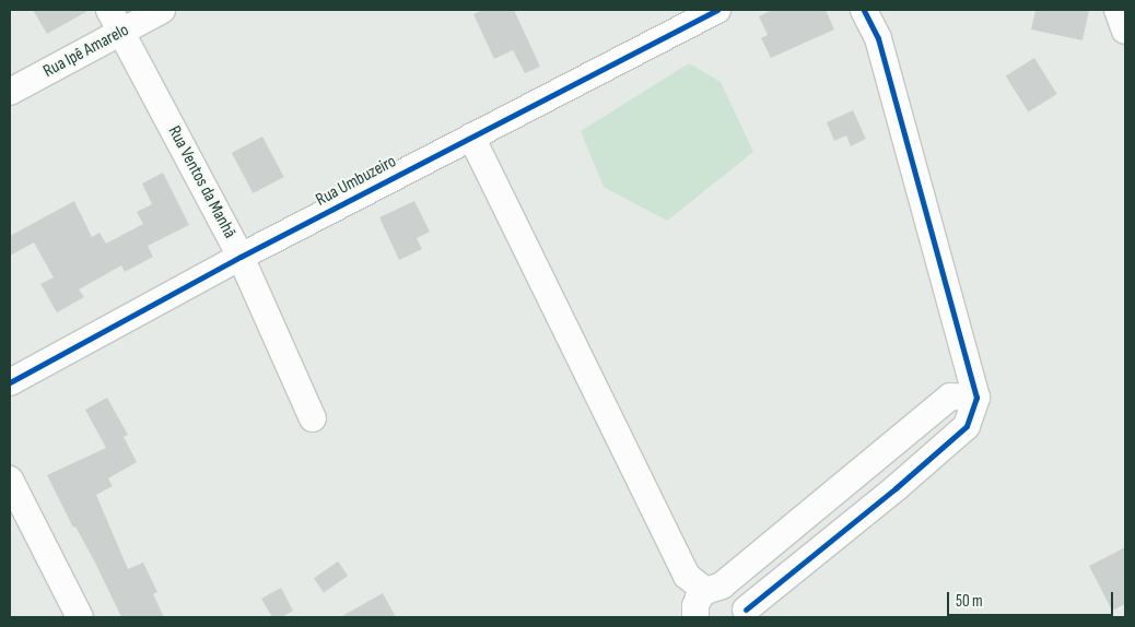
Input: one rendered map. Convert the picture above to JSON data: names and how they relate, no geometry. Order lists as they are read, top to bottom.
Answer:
{
  "streets": {
    "street": ["Rua Ipê Amarelo", "Rua Umbuzeiro", "Rua Ventos da Manhã"]
  },
  "crossings": [
    ["Rua Ipê Amarelo", "Rua Ventos da Manhã"],
    ["Rua Umbuzeiro", "Rua Ventos da Manhã"]
  ],
  "scale_bar": "50 m"
}
